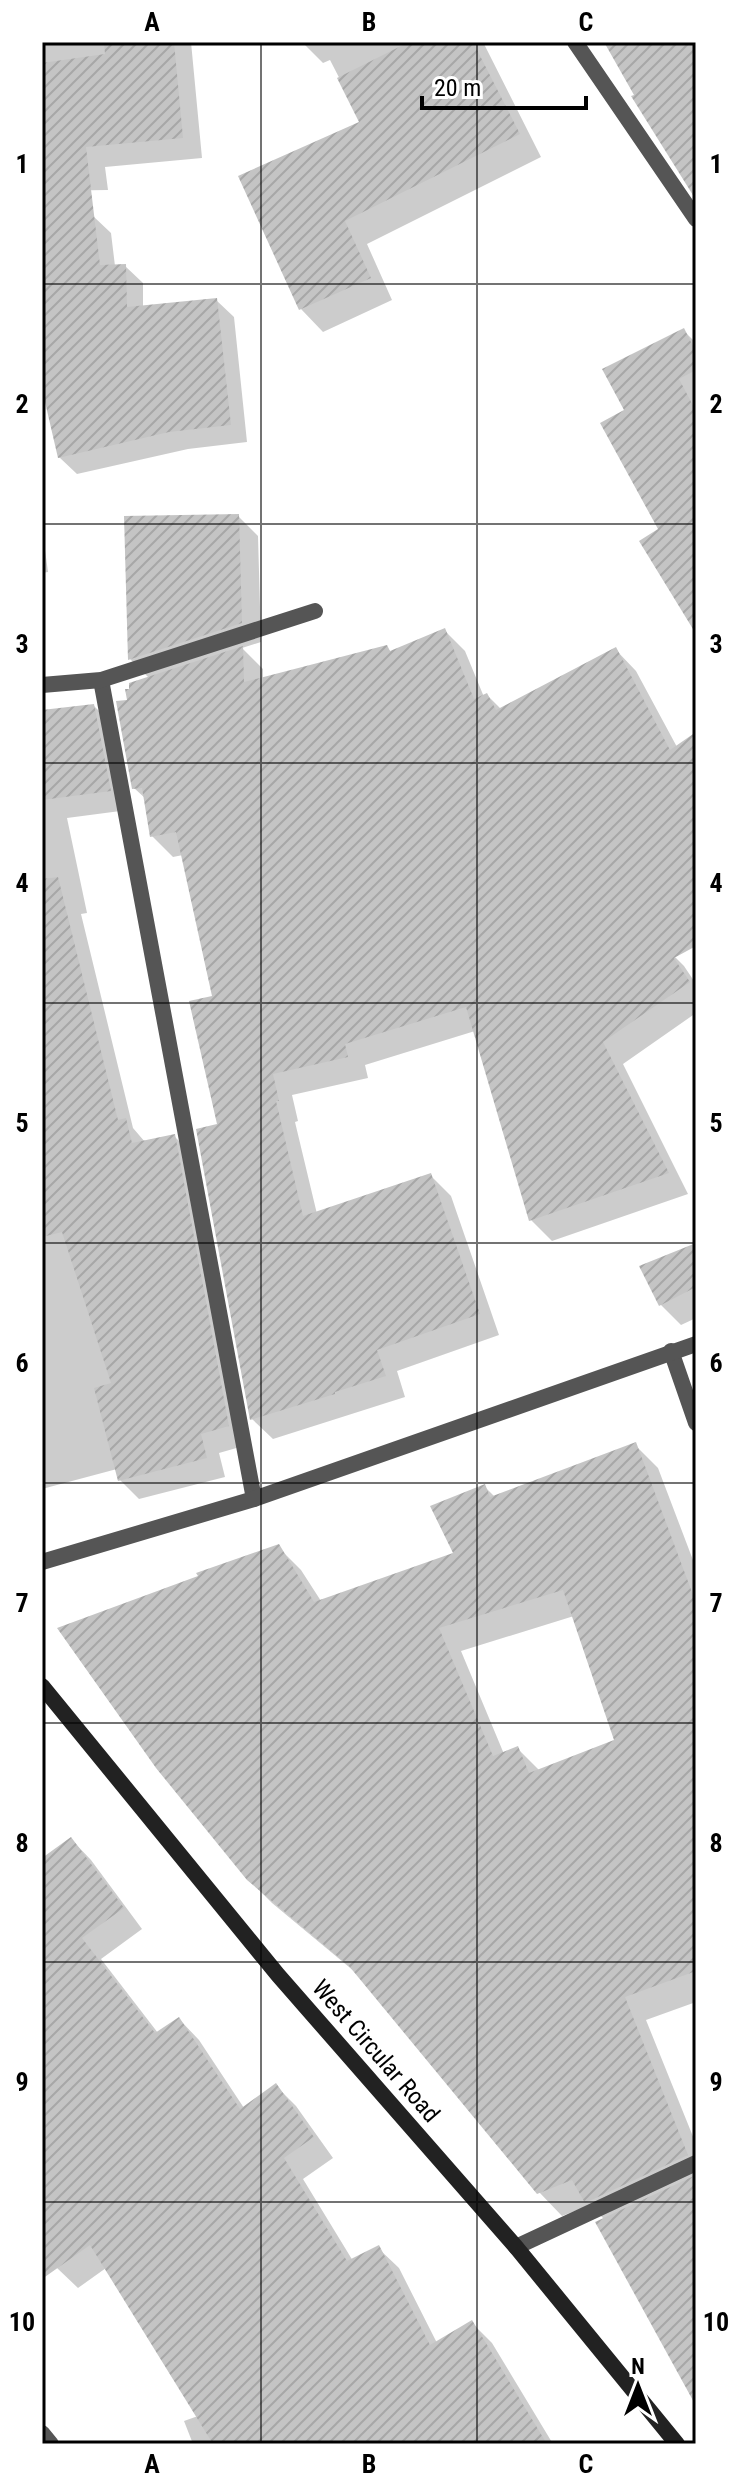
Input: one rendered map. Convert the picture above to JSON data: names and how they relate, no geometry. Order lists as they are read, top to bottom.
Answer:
{
  "streets": {
    "street": ["West Circular Road"]
  },
  "scale_bar": "20 m",
  "north": "top",
  "grid": {
    "columns": ["A", "B", "C"],
    "rows": [
      "1",
      "2",
      "3",
      "4",
      "5",
      "6",
      "7",
      "8",
      "9",
      "10"
    ]
  }
}
